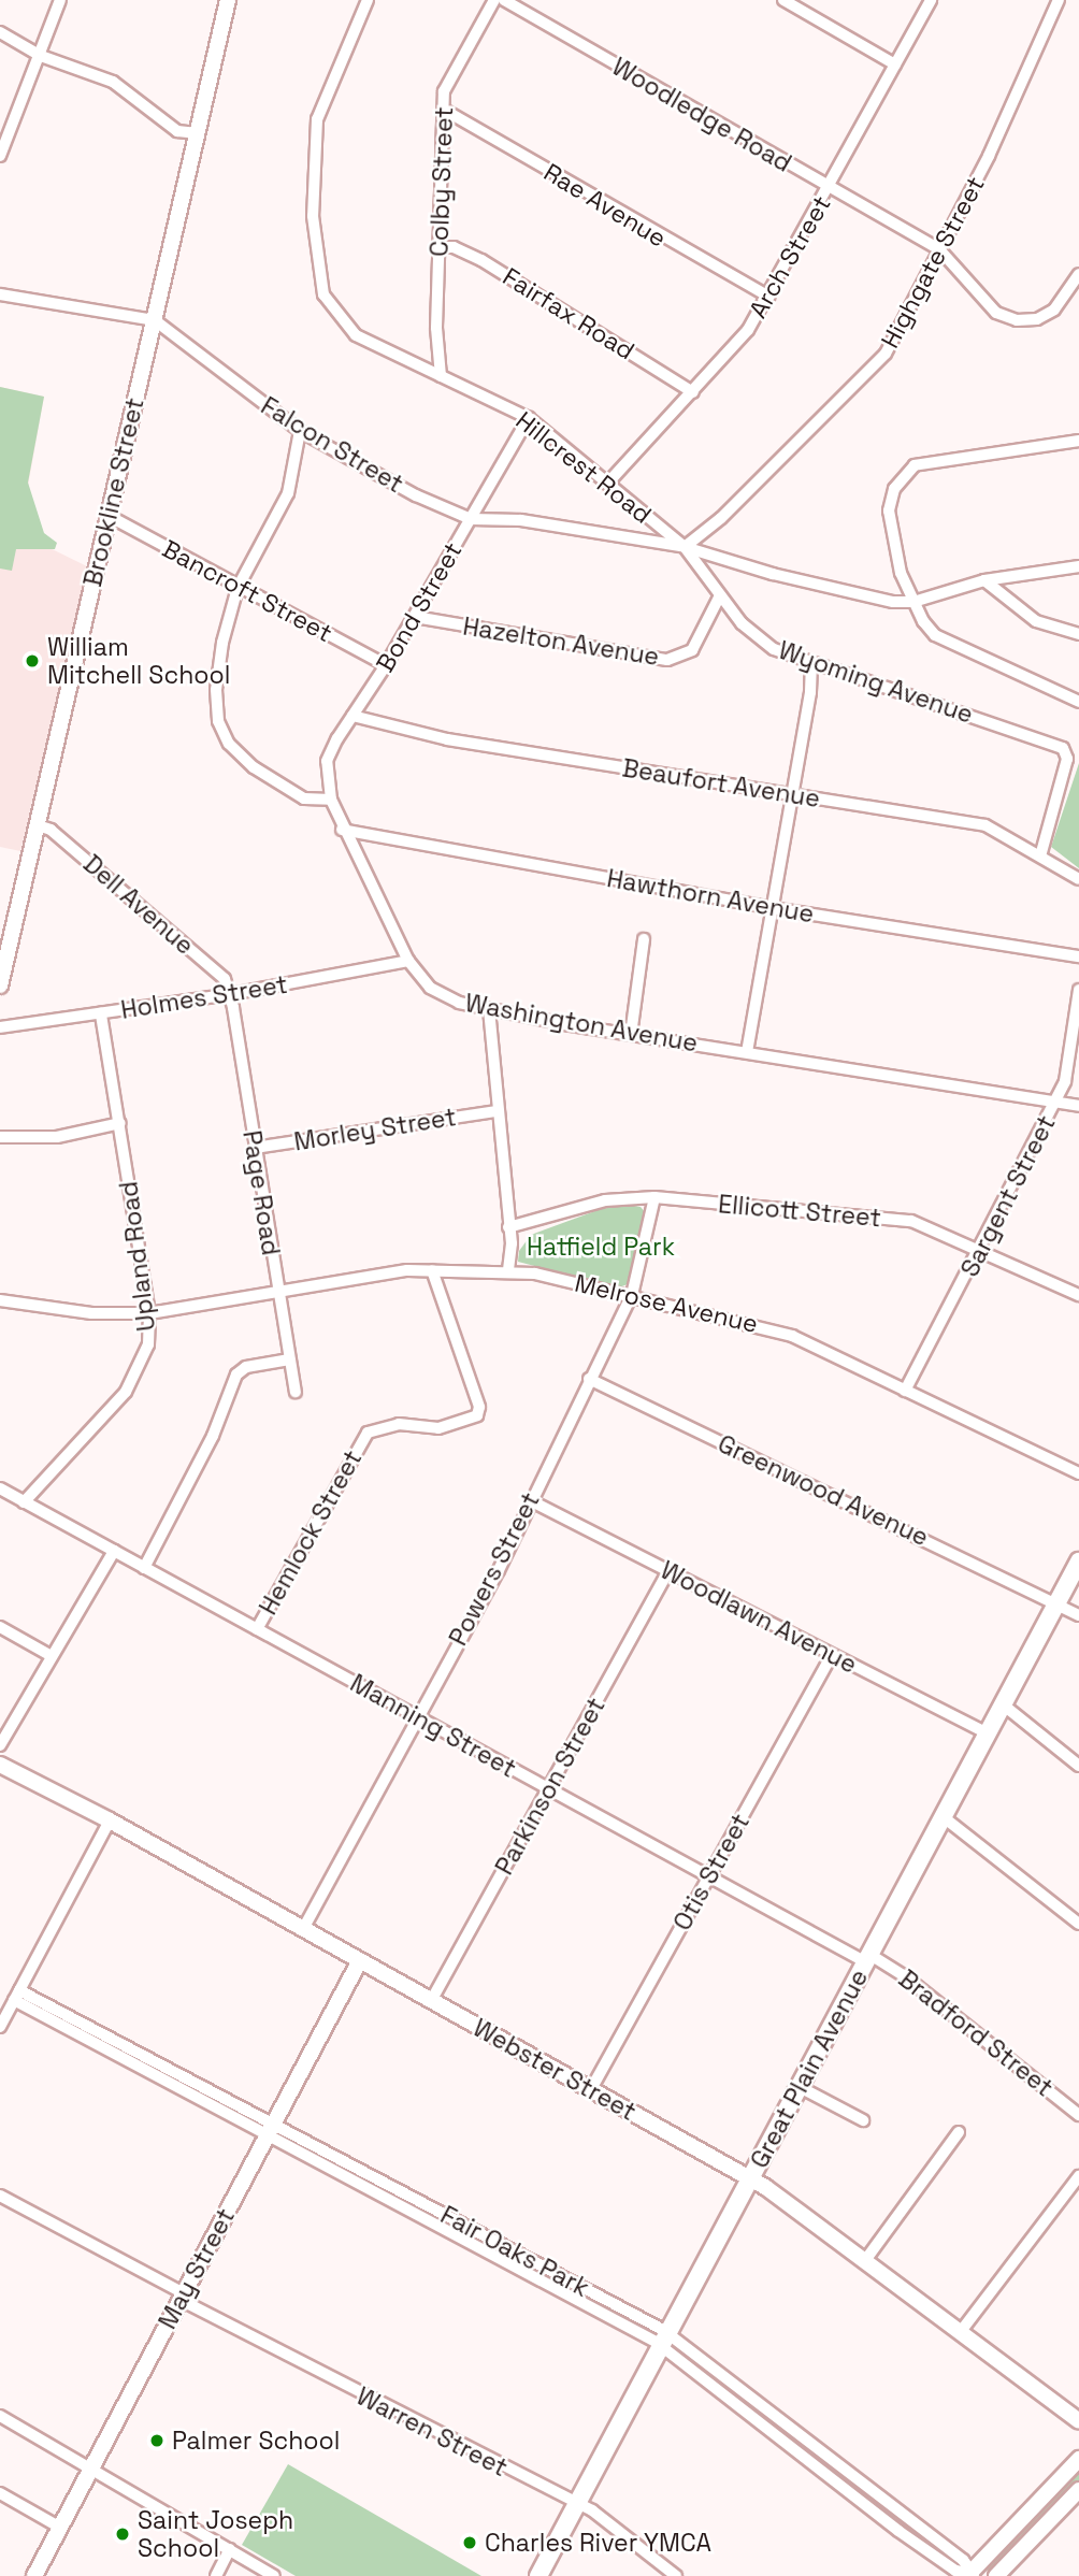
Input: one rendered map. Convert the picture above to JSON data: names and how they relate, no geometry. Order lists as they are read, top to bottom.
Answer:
{
  "streets": {
    "main road": ["Great Plain Avenue"],
    "street": [
      "Woodledge Road",
      "Colby Street",
      "Rae Avenue",
      "Arch Street",
      "Highgate Street",
      "Fairfax Road",
      "Falcon Street",
      "Hillcrest Road",
      "Brookline Street",
      "Bancroft Street",
      "Bond Street",
      "Hazelton Avenue",
      "Wyoming Avenue",
      "Beaufort Avenue",
      "Hawthorn Avenue",
      "Dell Avenue",
      "Holmes Street",
      "Washington Avenue",
      "Morley Street",
      "Page Road",
      "Sargent Street",
      "Ellicott Street",
      "Upland Road",
      "Melrose Avenue",
      "Greenwood Avenue",
      "Hemlock Street",
      "Powers Street",
      "Woodlawn Avenue",
      "Manning Street",
      "Parkinson Street",
      "Otis Street",
      "Bradford Street",
      "Webster Street",
      "Fair Oaks Park",
      "May Street",
      "Warren Street"
    ]
  },
  "crossings": [
    ["Woodledge Road", "Arch Street"],
    ["Woodledge Road", "Highgate Street"],
    ["Colby Street", "Rae Avenue"],
    ["Colby Street", "Fairfax Road"],
    ["Colby Street", "Hillcrest Road"],
    ["Rae Avenue", "Arch Street"],
    ["Arch Street", "Fairfax Road"],
    ["Arch Street", "Hillcrest Road"],
    ["Highgate Street", "Falcon Street"],
    ["Highgate Street", "Hillcrest Road"],
    ["Highgate Street", "Wyoming Avenue"],
    ["Falcon Street", "Hillcrest Road"],
    ["Falcon Street", "Brookline Street"],
    ["Falcon Street", "Bond Street"],
    ["Falcon Street", "Wyoming Avenue"],
    ["Hillcrest Road", "Bond Street"],
    ["Hillcrest Road", "Wyoming Avenue"],
    ["Brookline Street", "Bancroft Street"],
    ["Brookline Street", "Dell Avenue"],
    ["Bancroft Street", "Bond Street"],
    ["Bond Street", "Hazelton Avenue"],
    ["Bond Street", "Beaufort Avenue"],
    ["Bond Street", "Washington Avenue"],
    ["Hazelton Avenue", "Wyoming Avenue"],
    ["Wyoming Avenue", "Beaufort Avenue"],
    ["Hawthorn Avenue", "Washington Avenue"],
    ["Dell Avenue", "Holmes Street"],
    ["Dell Avenue", "Page Road"],
    ["Holmes Street", "Washington Avenue"],
    ["Holmes Street", "Page Road"],
    ["Holmes Street", "Upland Road"],
    ["Washington Avenue", "Sargent Street"],
    ["Morley Street", "Page Road"],
    ["Page Road", "Melrose Avenue"],
    ["Sargent Street", "Ellicott Street"],
    ["Sargent Street", "Melrose Avenue"],
    ["Ellicott Street", "Powers Street"],
    ["Upland Road", "Melrose Avenue"],
    ["Upland Road", "Manning Street"],
    ["Melrose Avenue", "Hemlock Street"],
    ["Melrose Avenue", "Powers Street"],
    ["Greenwood Avenue", "Powers Street"],
    ["Greenwood Avenue", "Great Plain Avenue"],
    ["Hemlock Street", "Manning Street"],
    ["Powers Street", "Woodlawn Avenue"],
    ["Powers Street", "Manning Street"],
    ["Powers Street", "Webster Street"],
    ["Woodlawn Avenue", "Parkinson Street"],
    ["Woodlawn Avenue", "Otis Street"],
    ["Woodlawn Avenue", "Great Plain Avenue"],
    ["Manning Street", "Parkinson Street"],
    ["Manning Street", "Otis Street"],
    ["Manning Street", "Bradford Street"],
    ["Manning Street", "Great Plain Avenue"],
    ["Parkinson Street", "Webster Street"],
    ["Otis Street", "Webster Street"],
    ["Bradford Street", "Great Plain Avenue"],
    ["Great Plain Avenue", "Webster Street"],
    ["Great Plain Avenue", "Fair Oaks Park"],
    ["Great Plain Avenue", "Warren Street"],
    ["Webster Street", "May Street"],
    ["Fair Oaks Park", "May Street"],
    ["May Street", "Warren Street"]
  ],
  "parks": ["Hatfield Park"],
  "places": [
    "William Mitchell School",
    "Palmer School",
    "Saint Joseph School",
    "Charles River YMCA"
  ]
}
